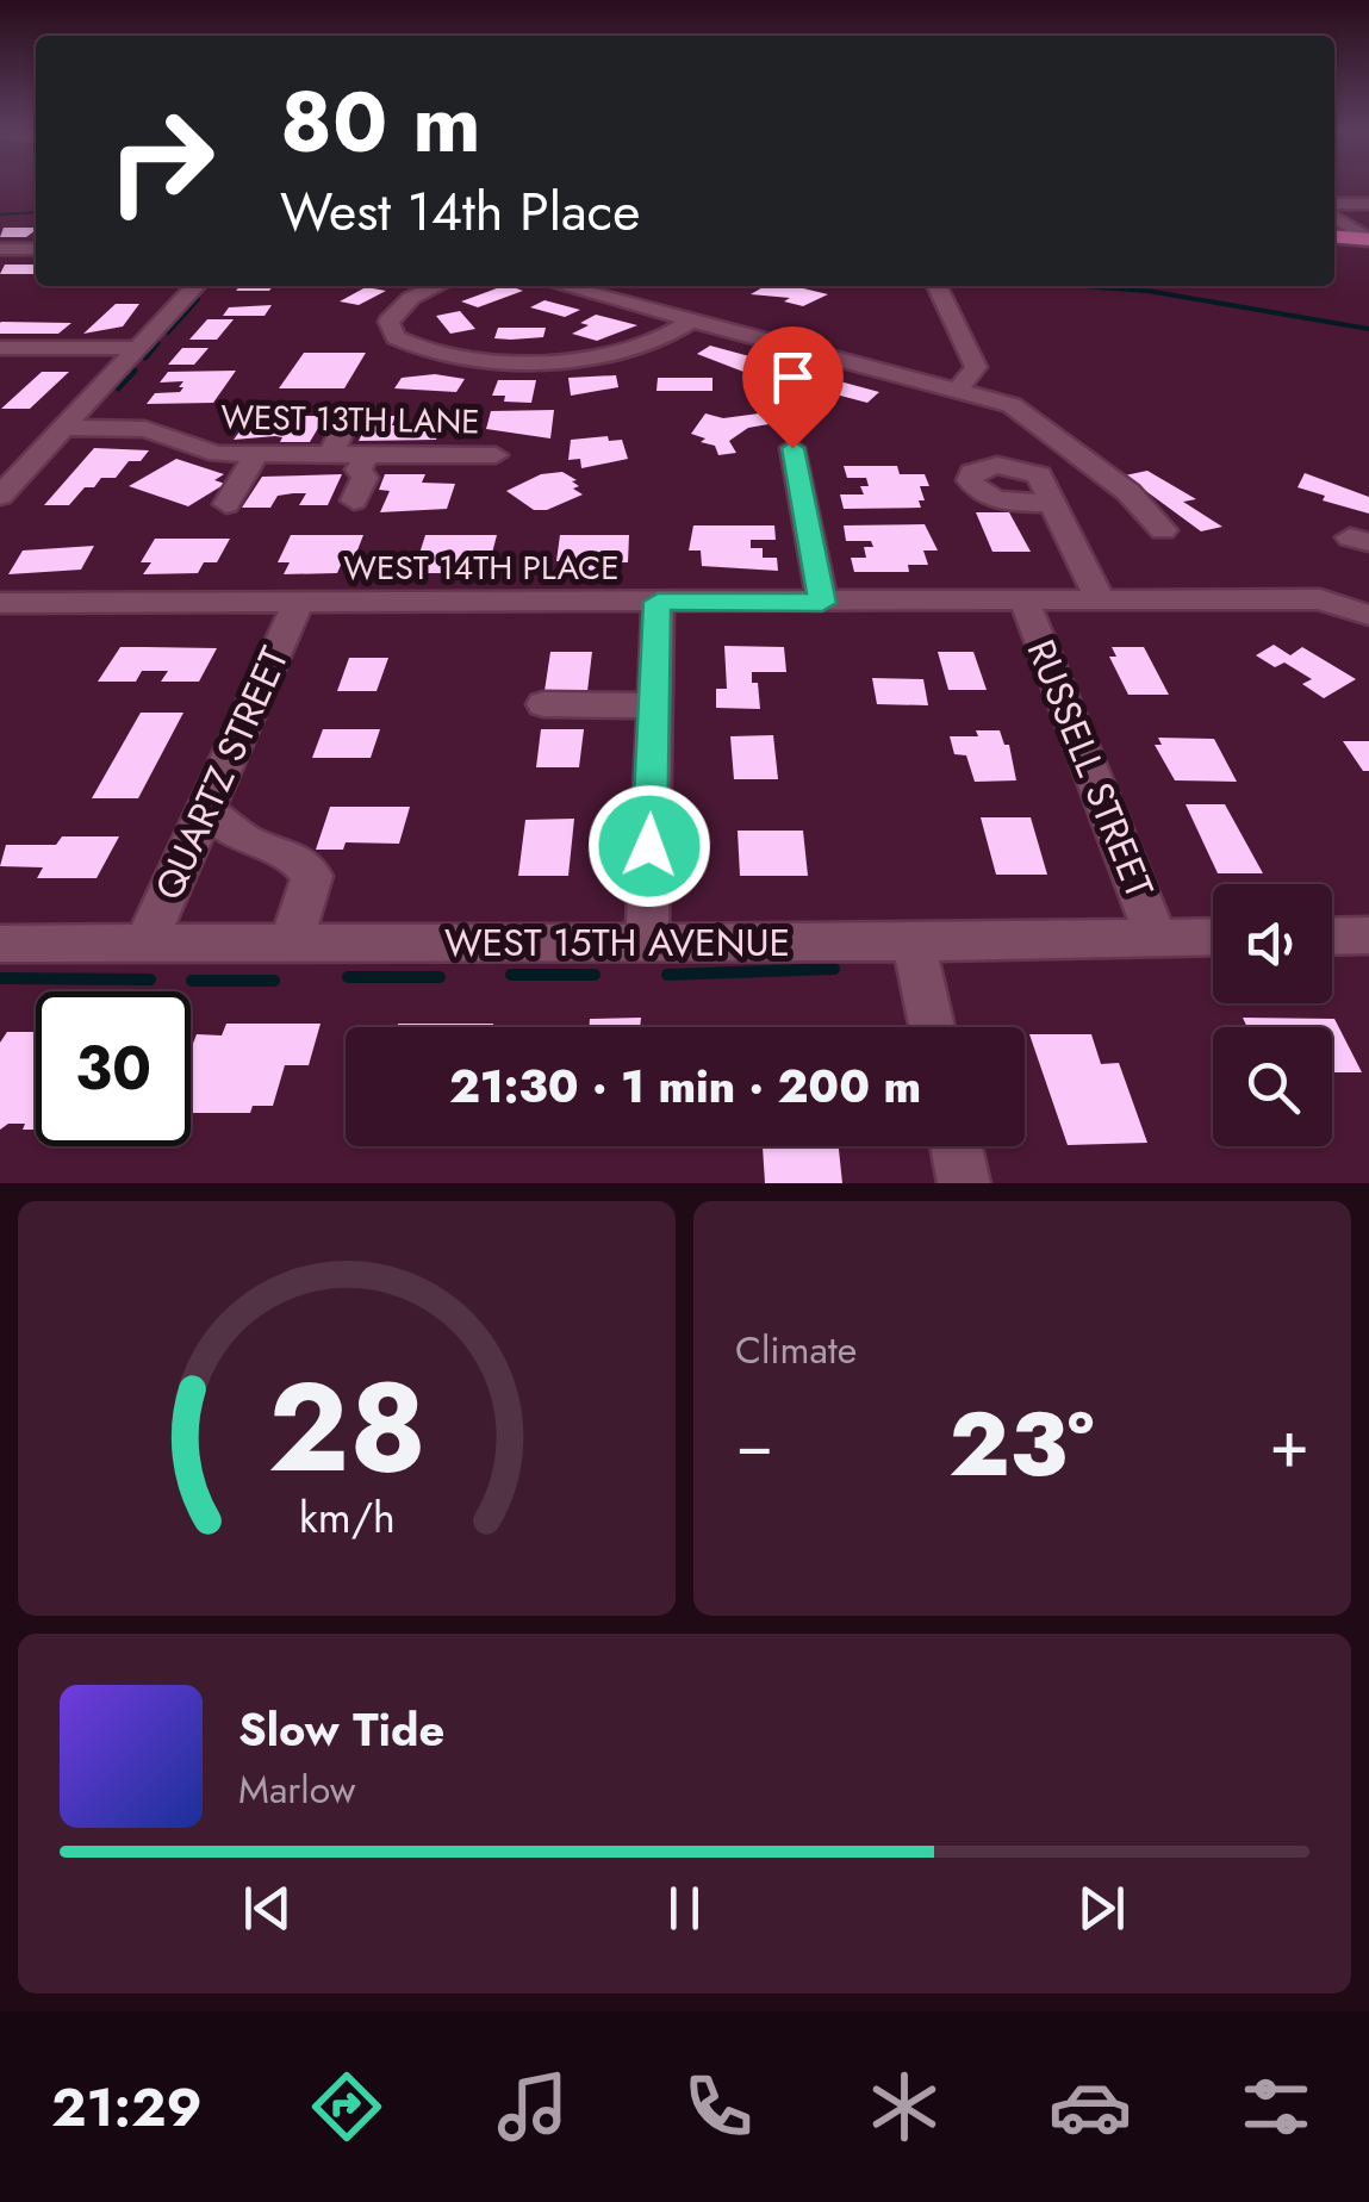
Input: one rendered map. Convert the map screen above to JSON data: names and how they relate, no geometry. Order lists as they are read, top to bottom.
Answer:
{
  "streets": {
    "street": [
      "WEST 13TH LANE",
      "WEST 14TH PLACE",
      "RUSSELL STREET",
      "QUARTZ STREET",
      "WEST 15TH AVENUE"
    ]
  },
  "crossings": [
    ["WEST 14TH PLACE", "RUSSELL STREET"],
    ["WEST 14TH PLACE", "QUARTZ STREET"],
    ["RUSSELL STREET", "WEST 15TH AVENUE"],
    ["QUARTZ STREET", "WEST 15TH AVENUE"]
  ],
  "page": {
    "turn": ["80 m", "West 14th Place"],
    "limit": "30",
    "trip": "21:30 · 1 min · 200 m",
    "tile": "Climate",
    "heat": ["−", "23°", "+"],
    "song": ["Slow Tide", "Marlow"],
    "tabs": "21:29",
    "gauge": ["28", "km/h"]
  }
}
